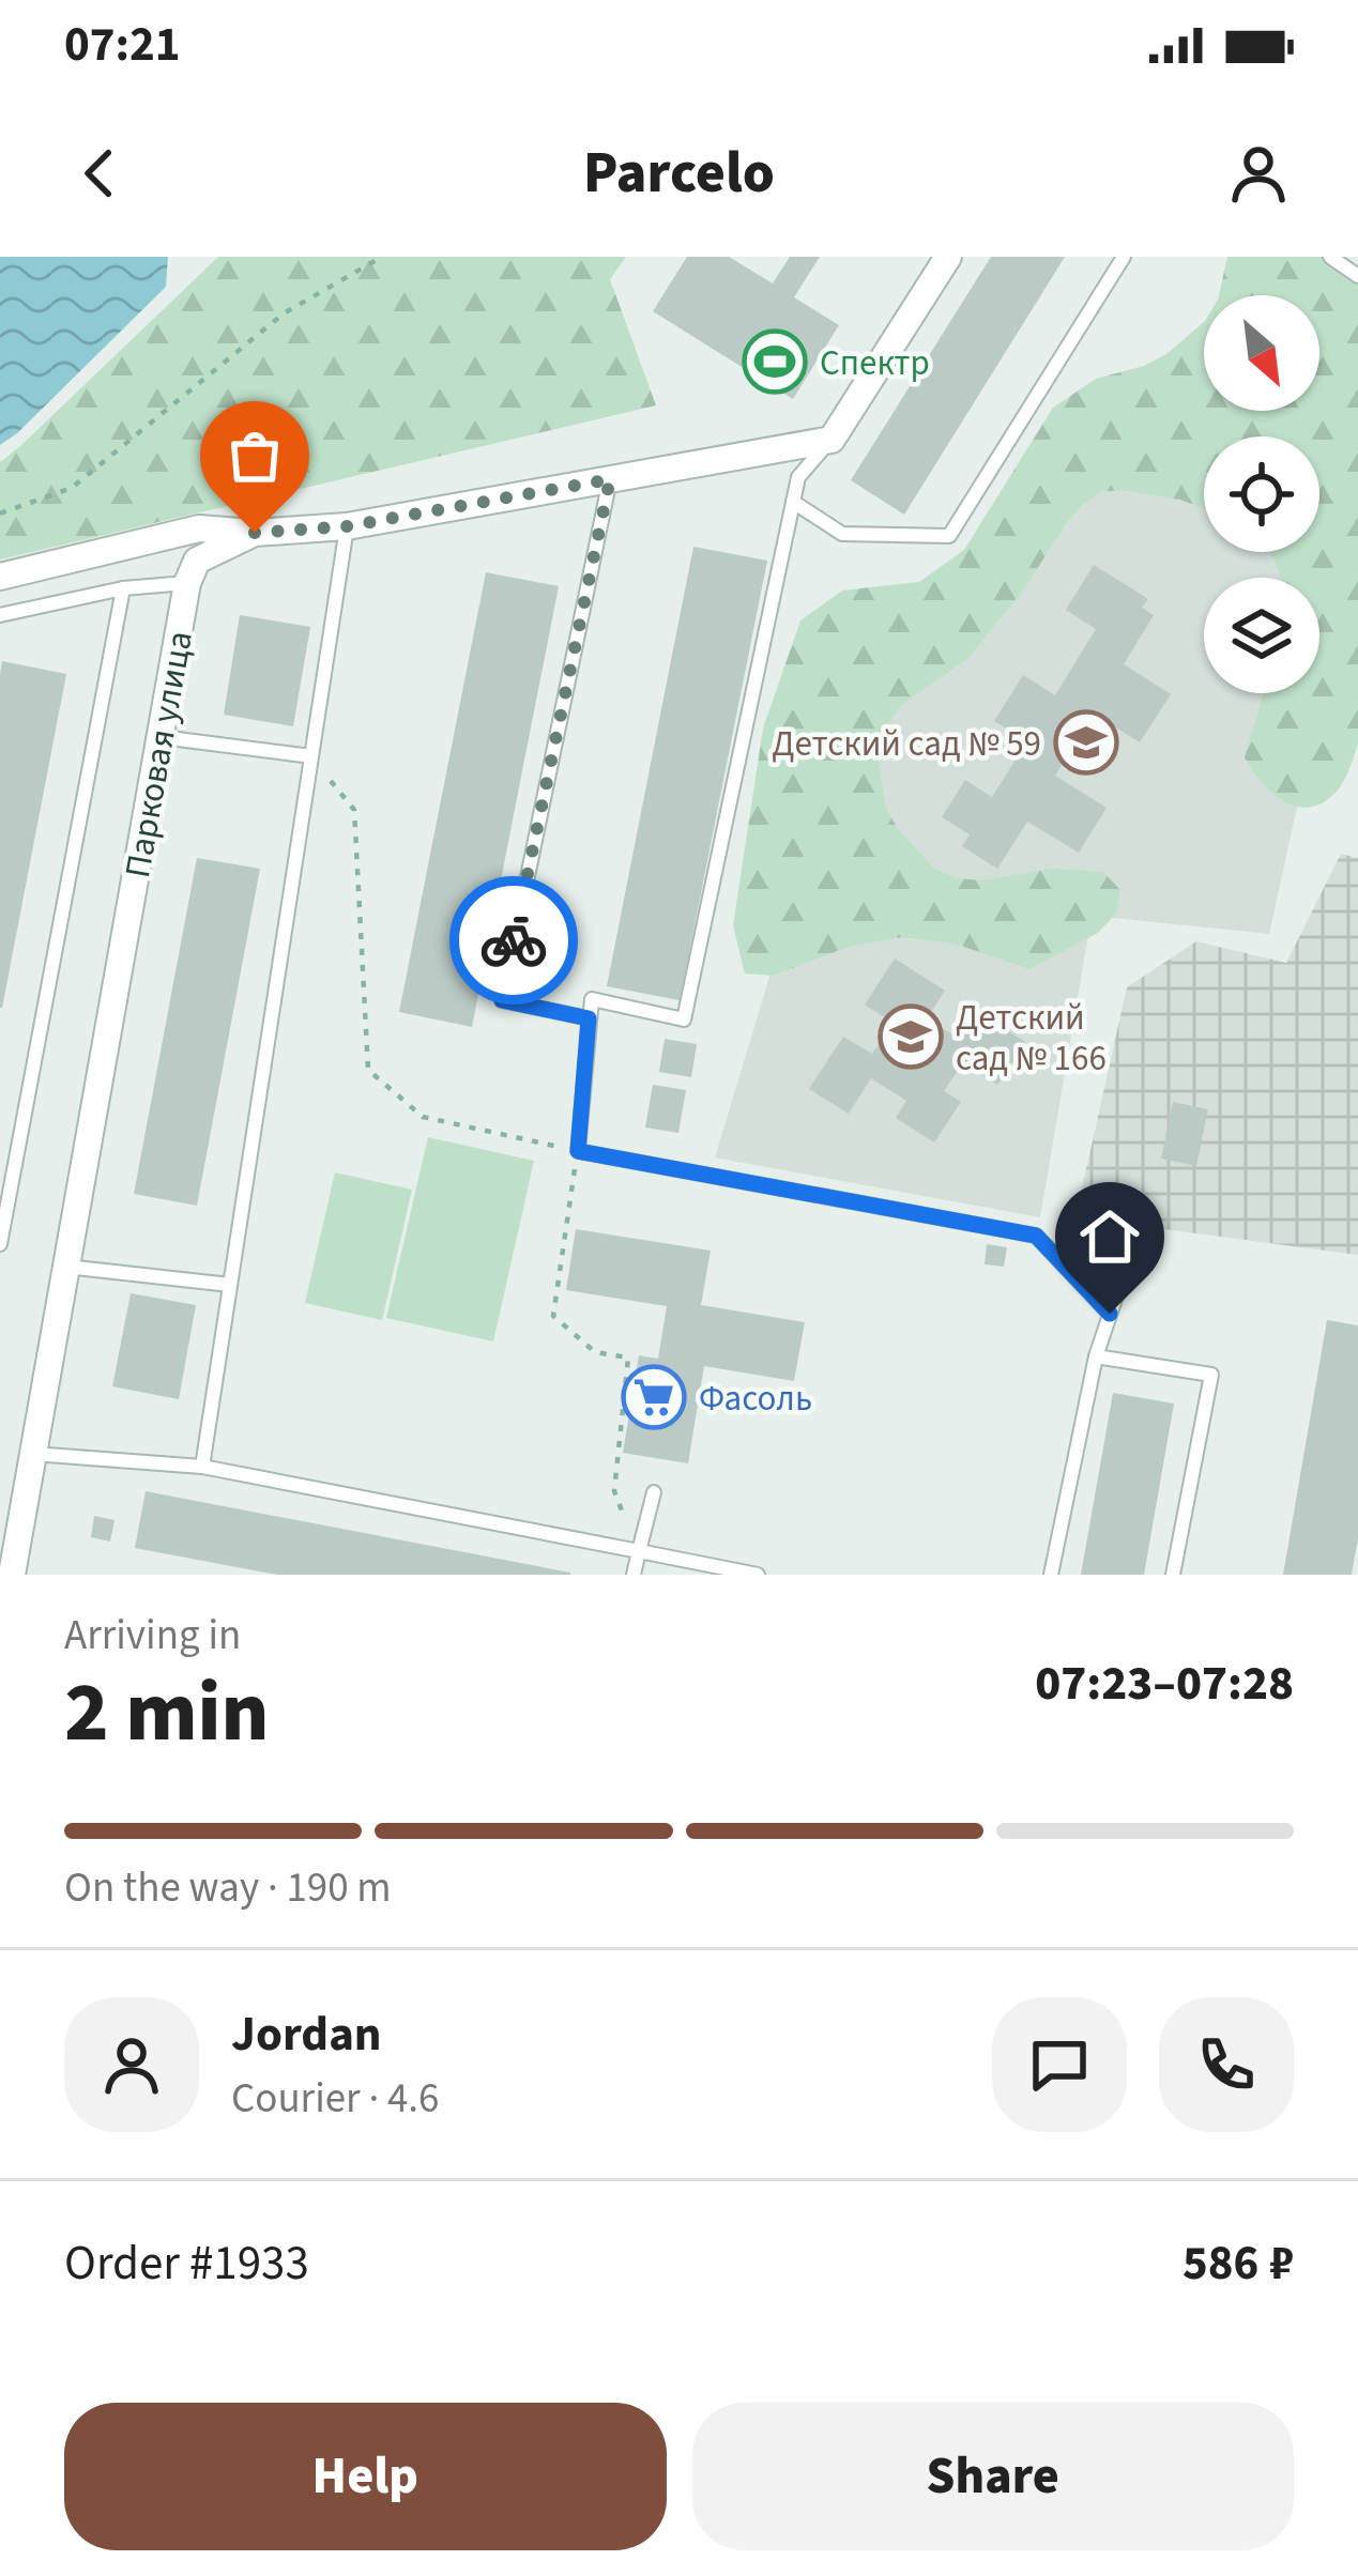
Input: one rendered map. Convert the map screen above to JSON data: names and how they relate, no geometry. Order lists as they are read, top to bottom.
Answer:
{
  "streets": {
    "street": ["Парковая улица"]
  },
  "places": {
    "sports": ["Спектр"],
    "school or university": ["Детский сад № 59", "Детский сад № 166"],
    "supermarket": ["Фасоль"]
  },
  "north": "bottom right",
  "page": {
    "status": "07:21",
    "header": "Parcelo",
    "heading": ["2 min", "Arriving in", "07:23–07:28"],
    "panel": [
      "Jordan",
      "Courier · 4.6",
      "Order #1933",
      "586 ₽"
    ],
    "bar": "On the way · 190 m",
    "buttons": ["Help", "Share"]
  }
}
